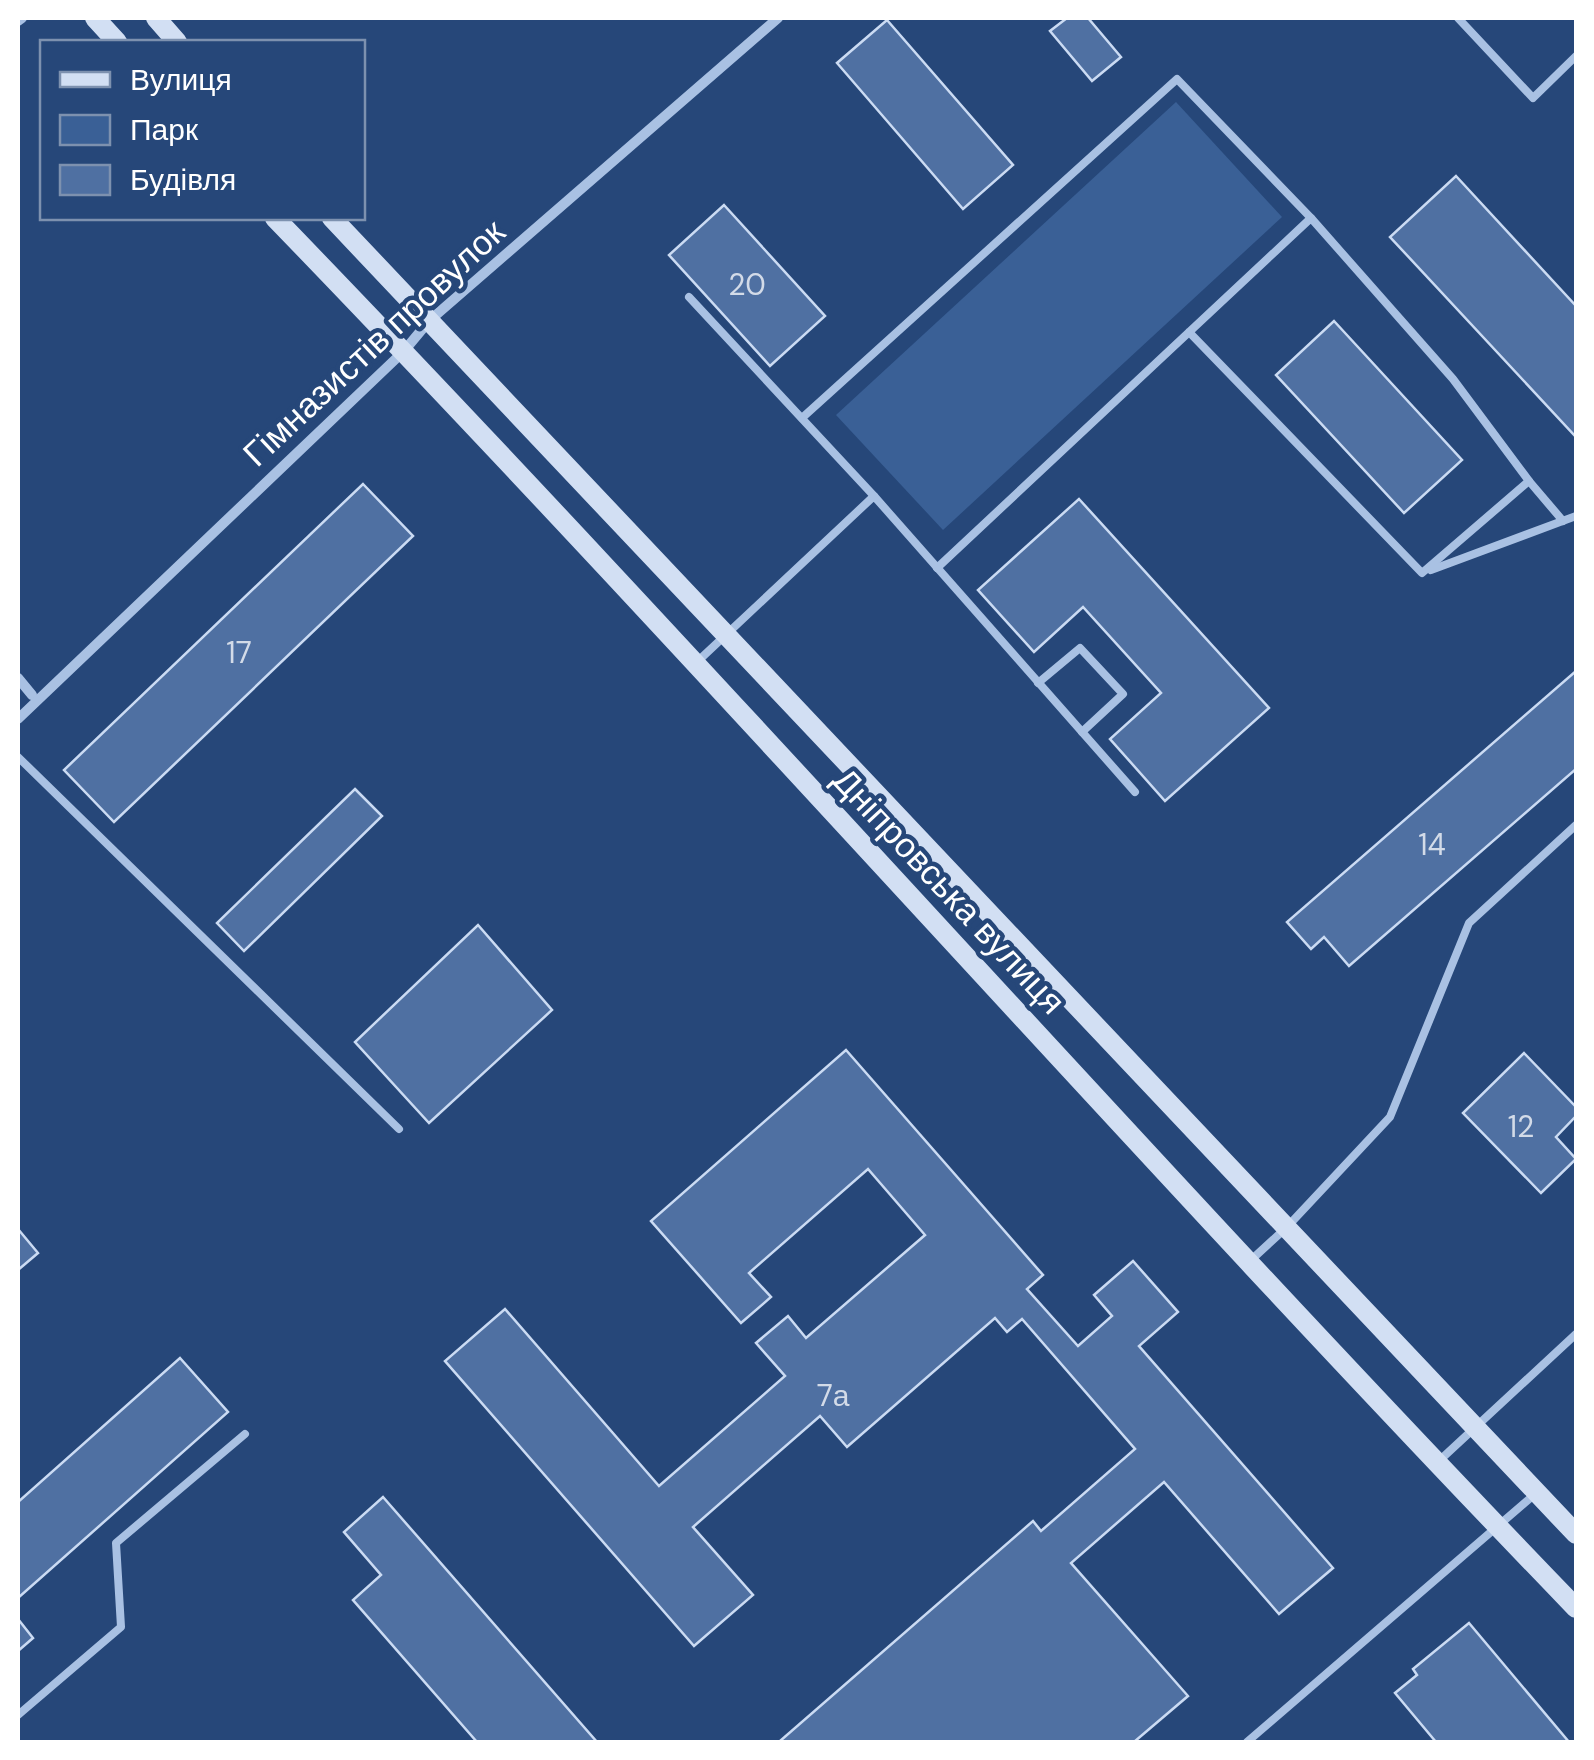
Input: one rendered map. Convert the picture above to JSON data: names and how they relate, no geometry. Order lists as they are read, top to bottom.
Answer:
{
  "streets": {
    "street": ["Гімназистів провулок", "Дніпровська вулиця"]
  },
  "crossings": [
    ["Гімназистів провулок", "Дніпровська вулиця"]
  ],
  "house_numbers": [
    "20",
    "17",
    "14",
    "12",
    "7а"
  ],
  "legend": ["Вулиця", "Парк", "Будівля"]
}
